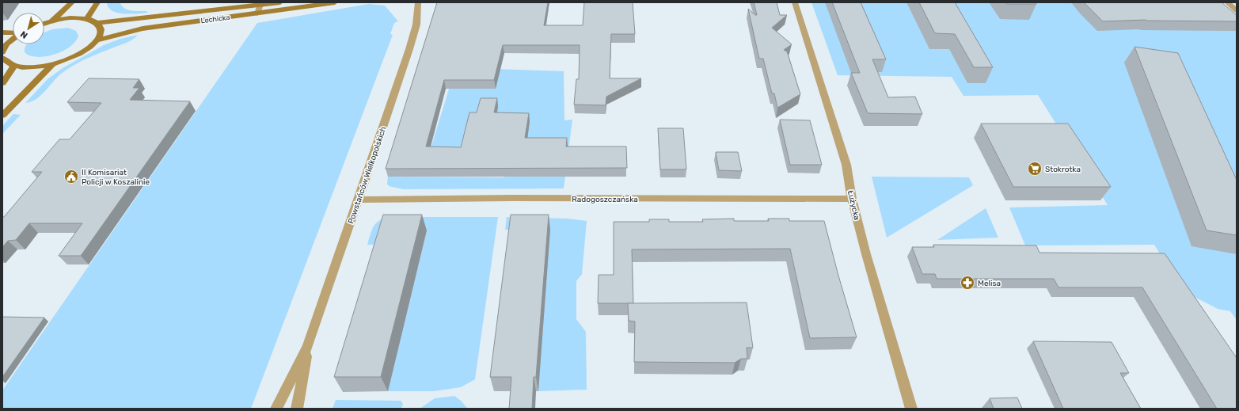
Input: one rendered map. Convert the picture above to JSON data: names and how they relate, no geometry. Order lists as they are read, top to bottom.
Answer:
{
  "streets": {
    "street": [
      "Lechicka",
      "Powstańców Wielkopolskich",
      "Radogoszczańska",
      "Łużycka"
    ]
  },
  "crossings": [
    ["Powstańców Wielkopolskich", "Radogoszczańska"],
    ["Radogoszczańska", "Łużycka"]
  ],
  "places": {
    "supermarket": ["Stokrotka"],
    "public building": ["II Komisariat Policji w Koszalinie"],
    "pharmacy": ["Melisa"]
  },
  "north": "bottom left"
}
